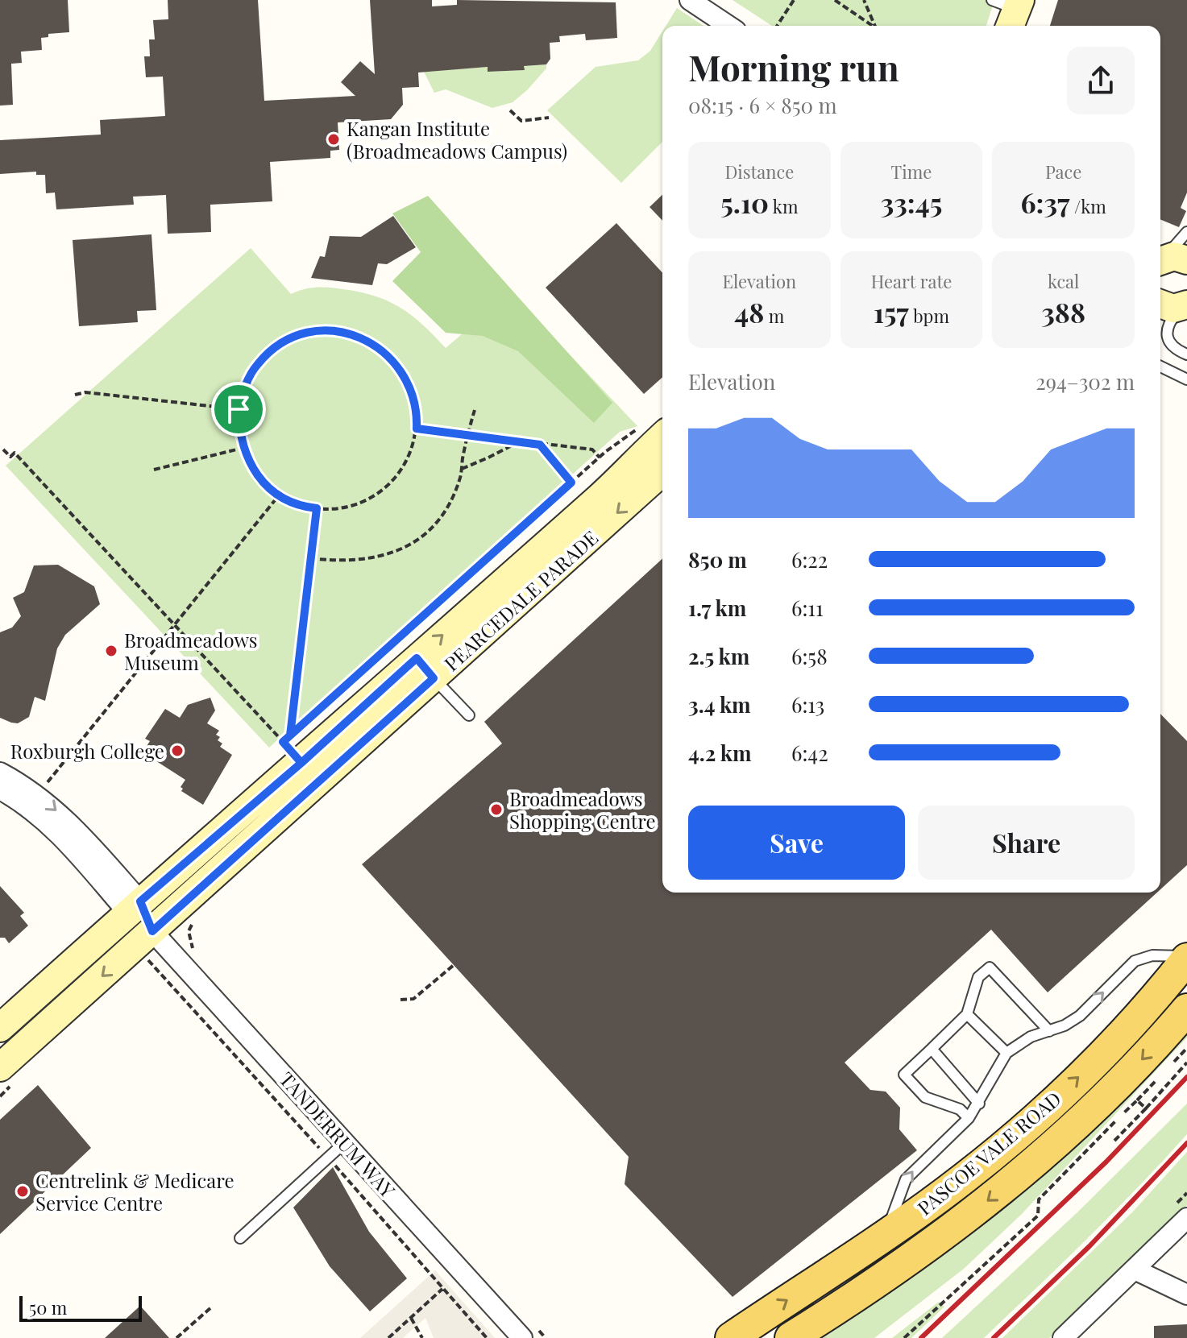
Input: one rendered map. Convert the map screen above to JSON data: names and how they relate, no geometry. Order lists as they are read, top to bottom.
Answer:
{
  "streets": {
    "main road": ["PASCOE VALE ROAD"],
    "street": ["PEARCEDALE PARADE", "TANDERRUM WAY"]
  },
  "crossings": [
    ["PEARCEDALE PARADE", "TANDERRUM WAY"]
  ],
  "places": [
    "Kangan Institute (Broadmeadows Campus)",
    "Broadmeadows Museum",
    "Roxburgh College",
    "Broadmeadows Shopping Centre",
    "Centrelink & Medicare Service Centre"
  ],
  "scale_bar": "50 m",
  "page": {
    "heading": ["Morning run", "08:15 · 6 × 850 m"],
    "stats": [
      ["Distance", "5.10 km"],
      ["Time", "33:45"],
      ["Pace", "6:37 /km"],
      ["Elevation", "48 m"],
      ["Heart rate", "157 bpm"],
      ["kcal", "388"]
    ],
    "chart": ["Elevation", "294–302 m"],
    "list": [
      {
        "name": "850 m",
        "note": "6:22"
      },
      {
        "name": "1.7 km",
        "note": "6:11"
      },
      {
        "name": "2.5 km",
        "note": "6:58"
      },
      {
        "name": "3.4 km",
        "note": "6:13"
      },
      {
        "name": "4.2 km",
        "note": "6:42"
      }
    ],
    "buttons": ["Save", "Share"],
    "scale": "50 m"
  }
}
